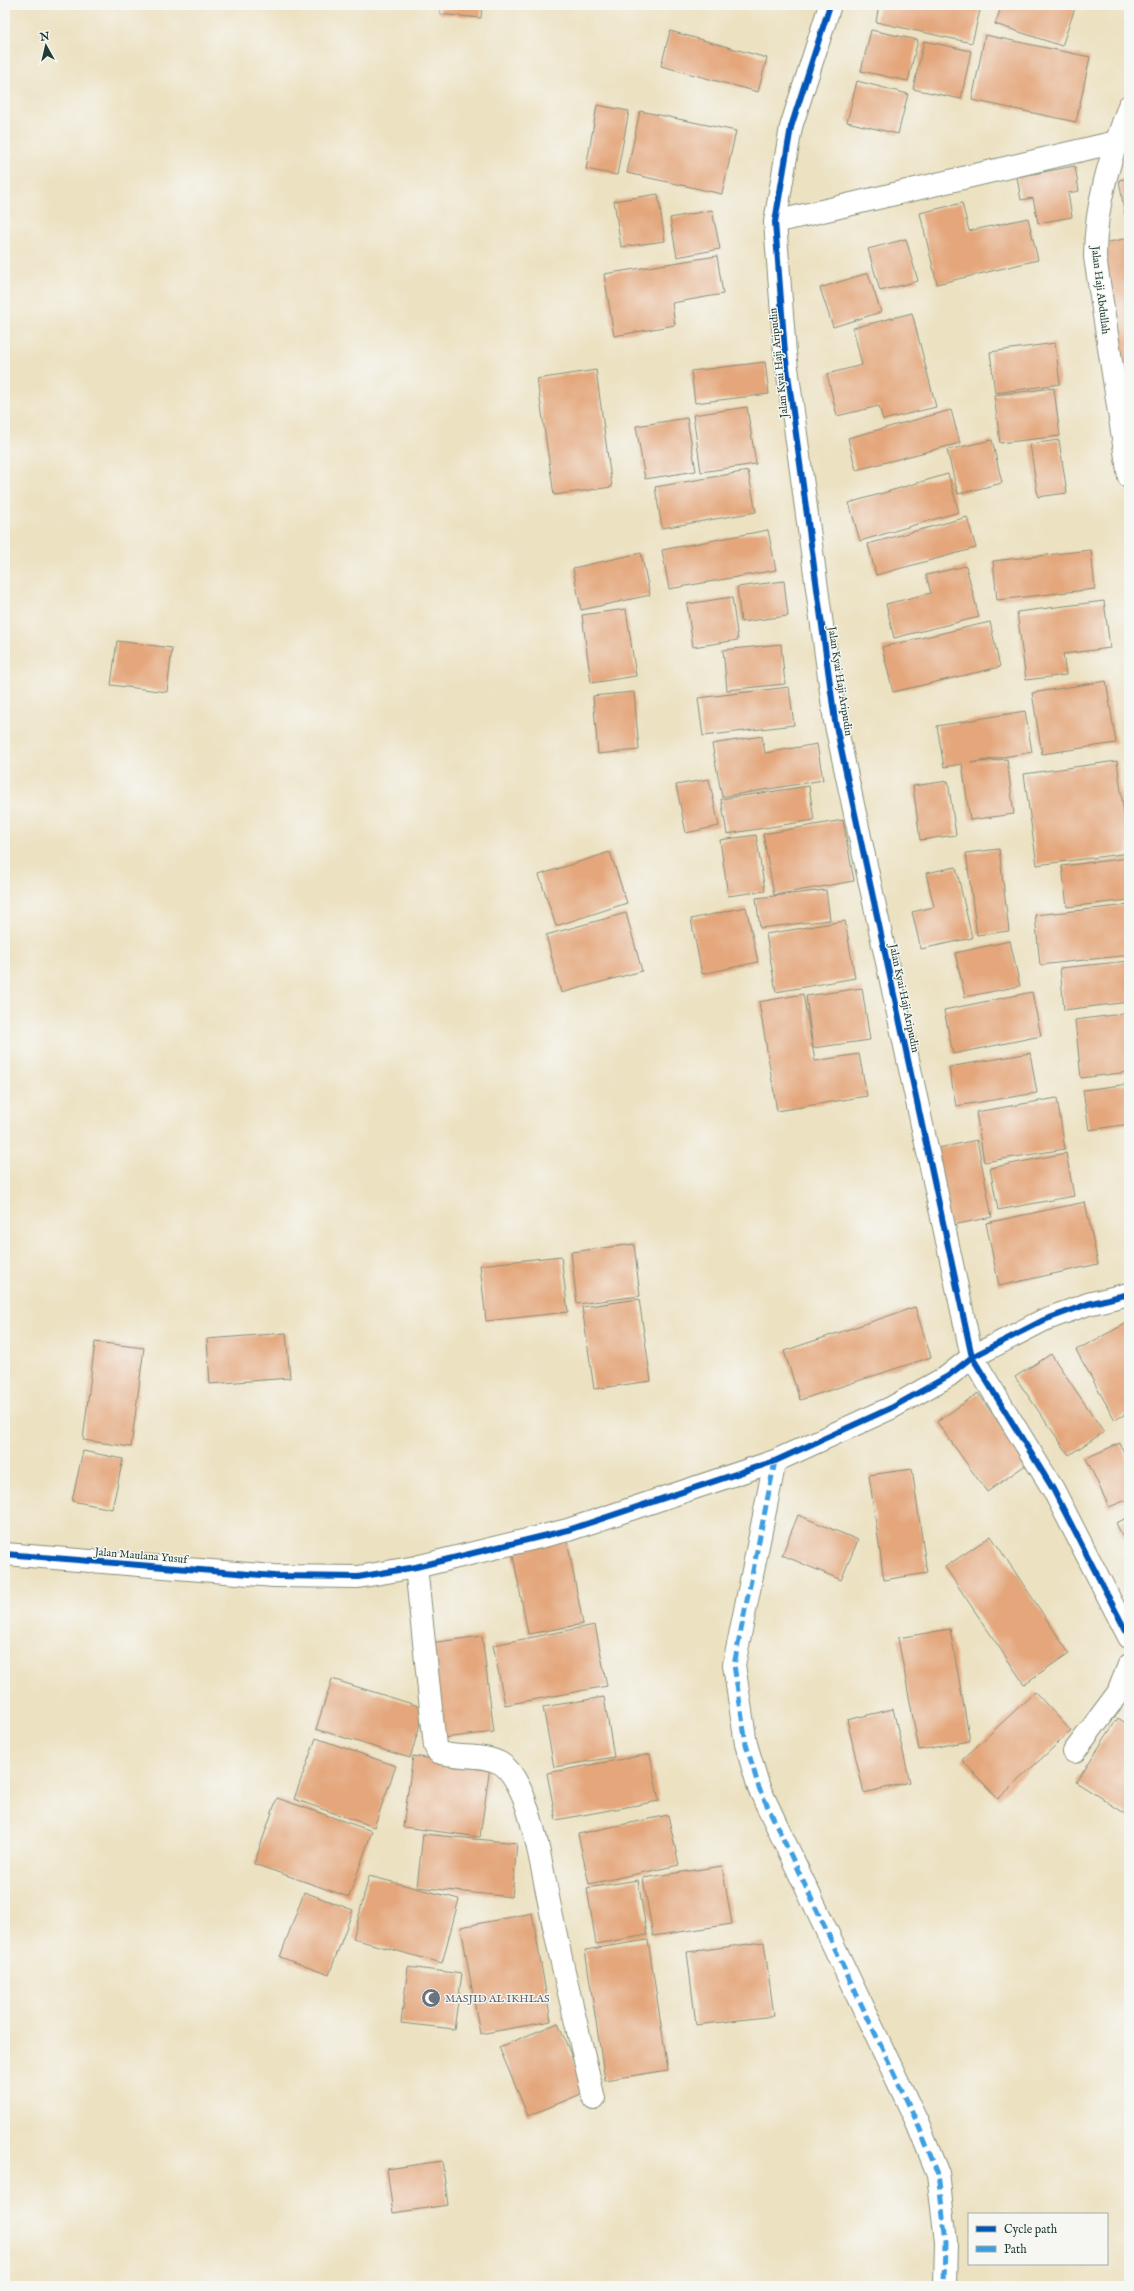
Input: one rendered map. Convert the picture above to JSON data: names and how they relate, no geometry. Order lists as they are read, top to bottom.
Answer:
{
  "streets": {
    "street": ["Jalan Haji Abdullah", "Jalan Kyai Haji Aripudin", "Jalan Maulana Yusuf"]
  },
  "crossings": [
    ["Jalan Kyai Haji Aripudin", "Jalan Maulana Yusuf"]
  ],
  "places": {
    "mosque": ["MASJID AL IKHLAS"]
  },
  "legend": ["Cycle path", "Path"],
  "north": "top"
}
